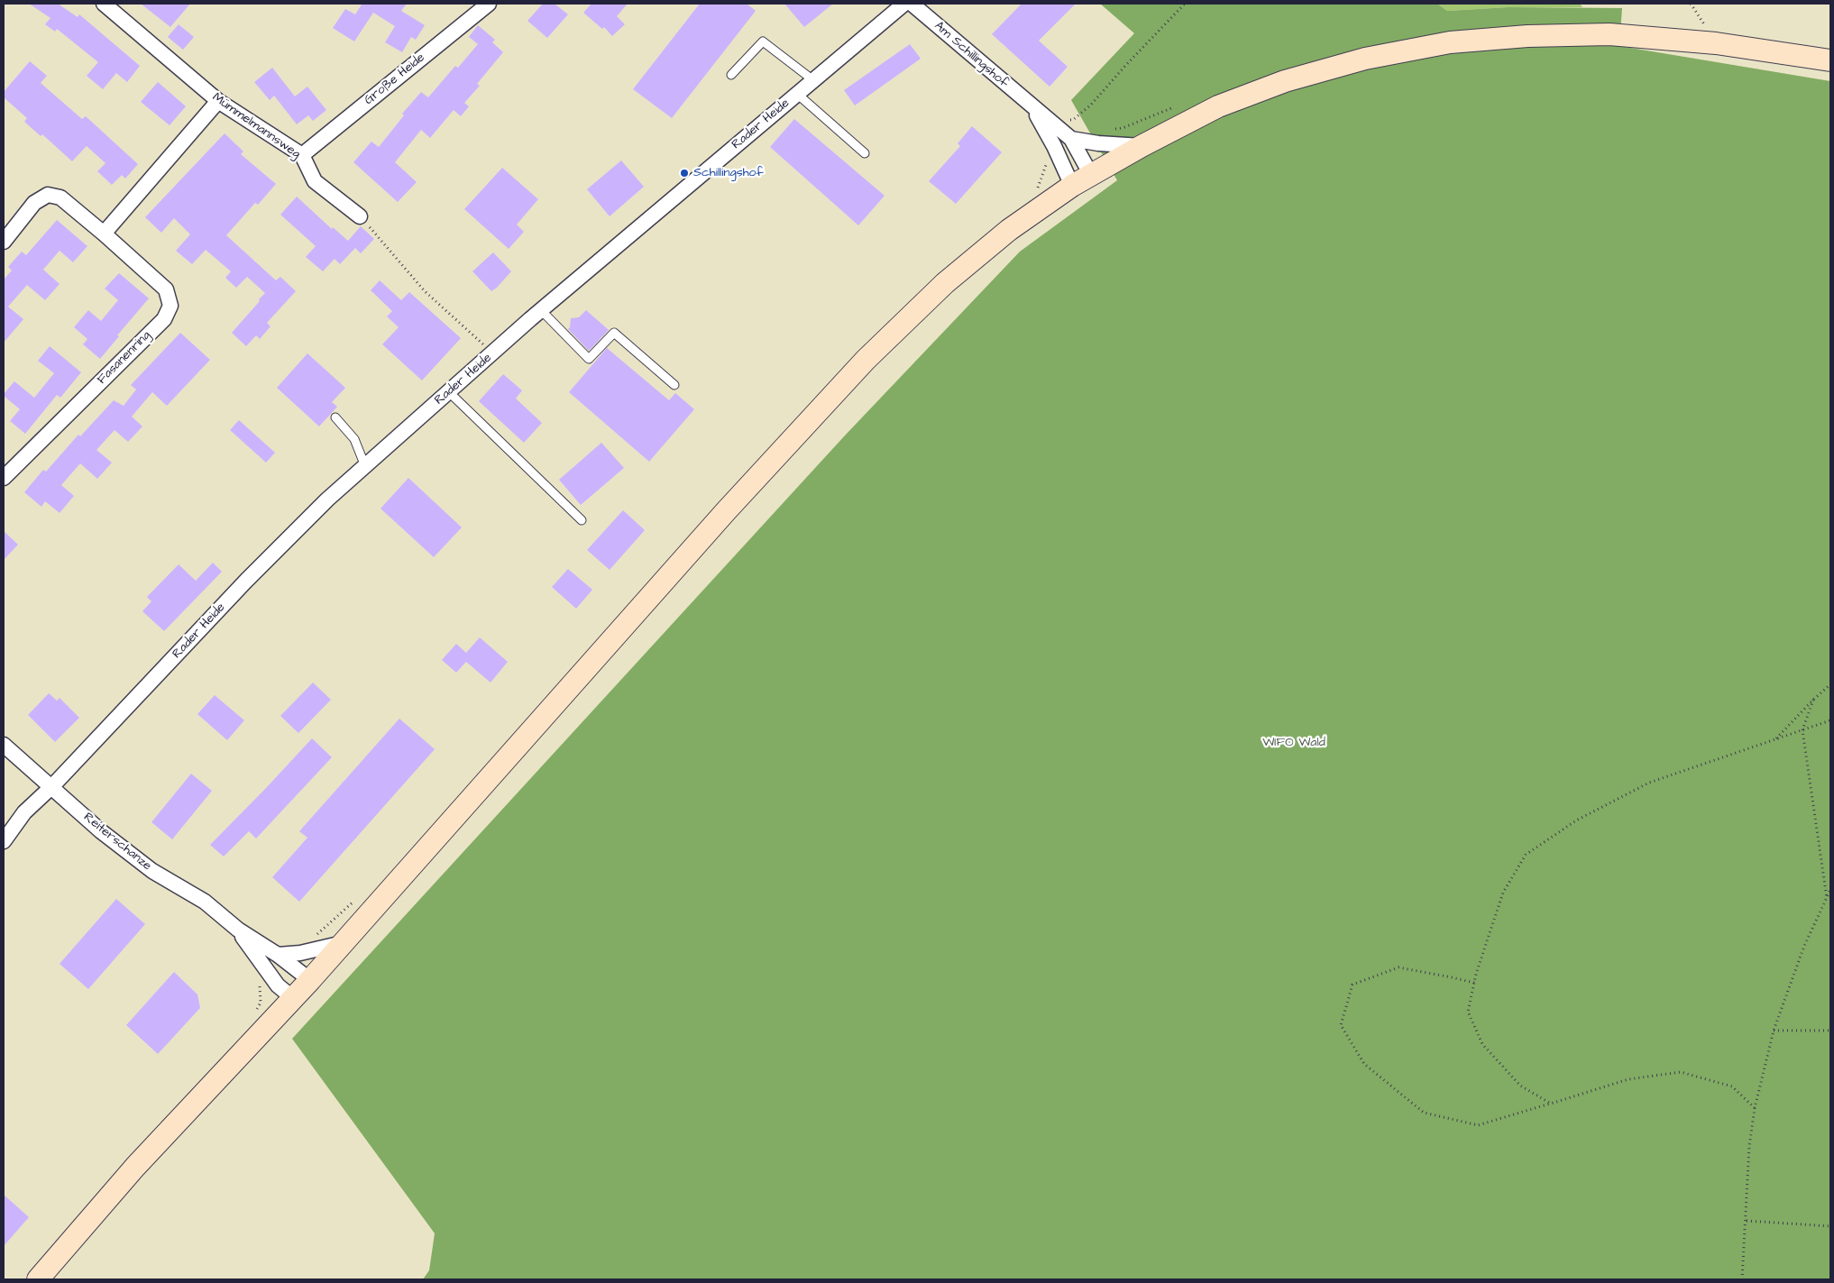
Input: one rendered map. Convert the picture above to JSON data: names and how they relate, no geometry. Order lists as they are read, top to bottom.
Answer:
{
  "streets": {
    "street": [
      "Am Schillingshof",
      "Große Heide",
      "Rader Heide",
      "Mümmelmannsweg",
      "Fasanenring",
      "Reiterschanze"
    ]
  },
  "crossings": [
    ["Große Heide", "Mümmelmannsweg"],
    ["Rader Heide", "Reiterschanze"]
  ],
  "parks": ["WIFO Wald"],
  "places": ["Schillingshof"]
}
